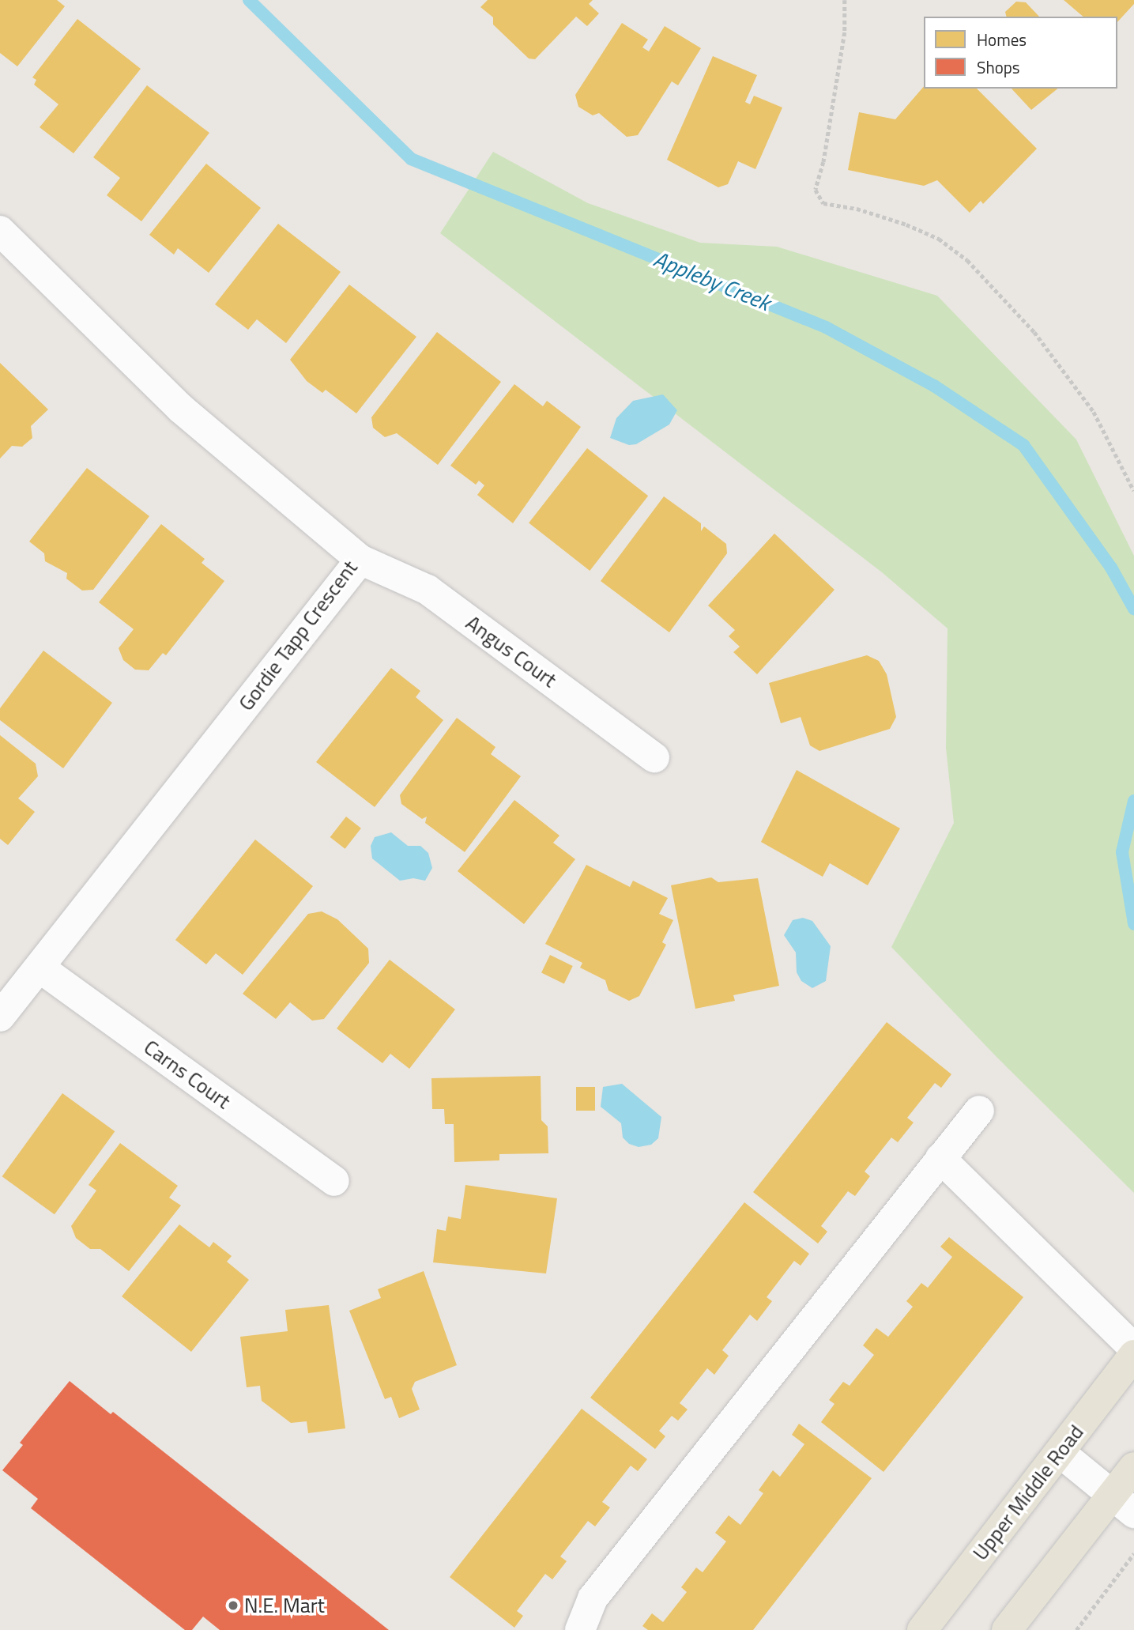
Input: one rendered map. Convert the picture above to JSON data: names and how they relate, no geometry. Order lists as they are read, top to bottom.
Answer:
{
  "streets": {
    "main road": ["Upper Middle Road"],
    "street": ["Gordie Tapp Crescent", "Angus Court", "Carns Court"]
  },
  "crossings": [
    ["Gordie Tapp Crescent", "Angus Court"],
    ["Gordie Tapp Crescent", "Carns Court"]
  ],
  "water": ["Appleby Creek"],
  "places": ["N.E. Mart"],
  "legend": ["Homes", "Shops"]
}
